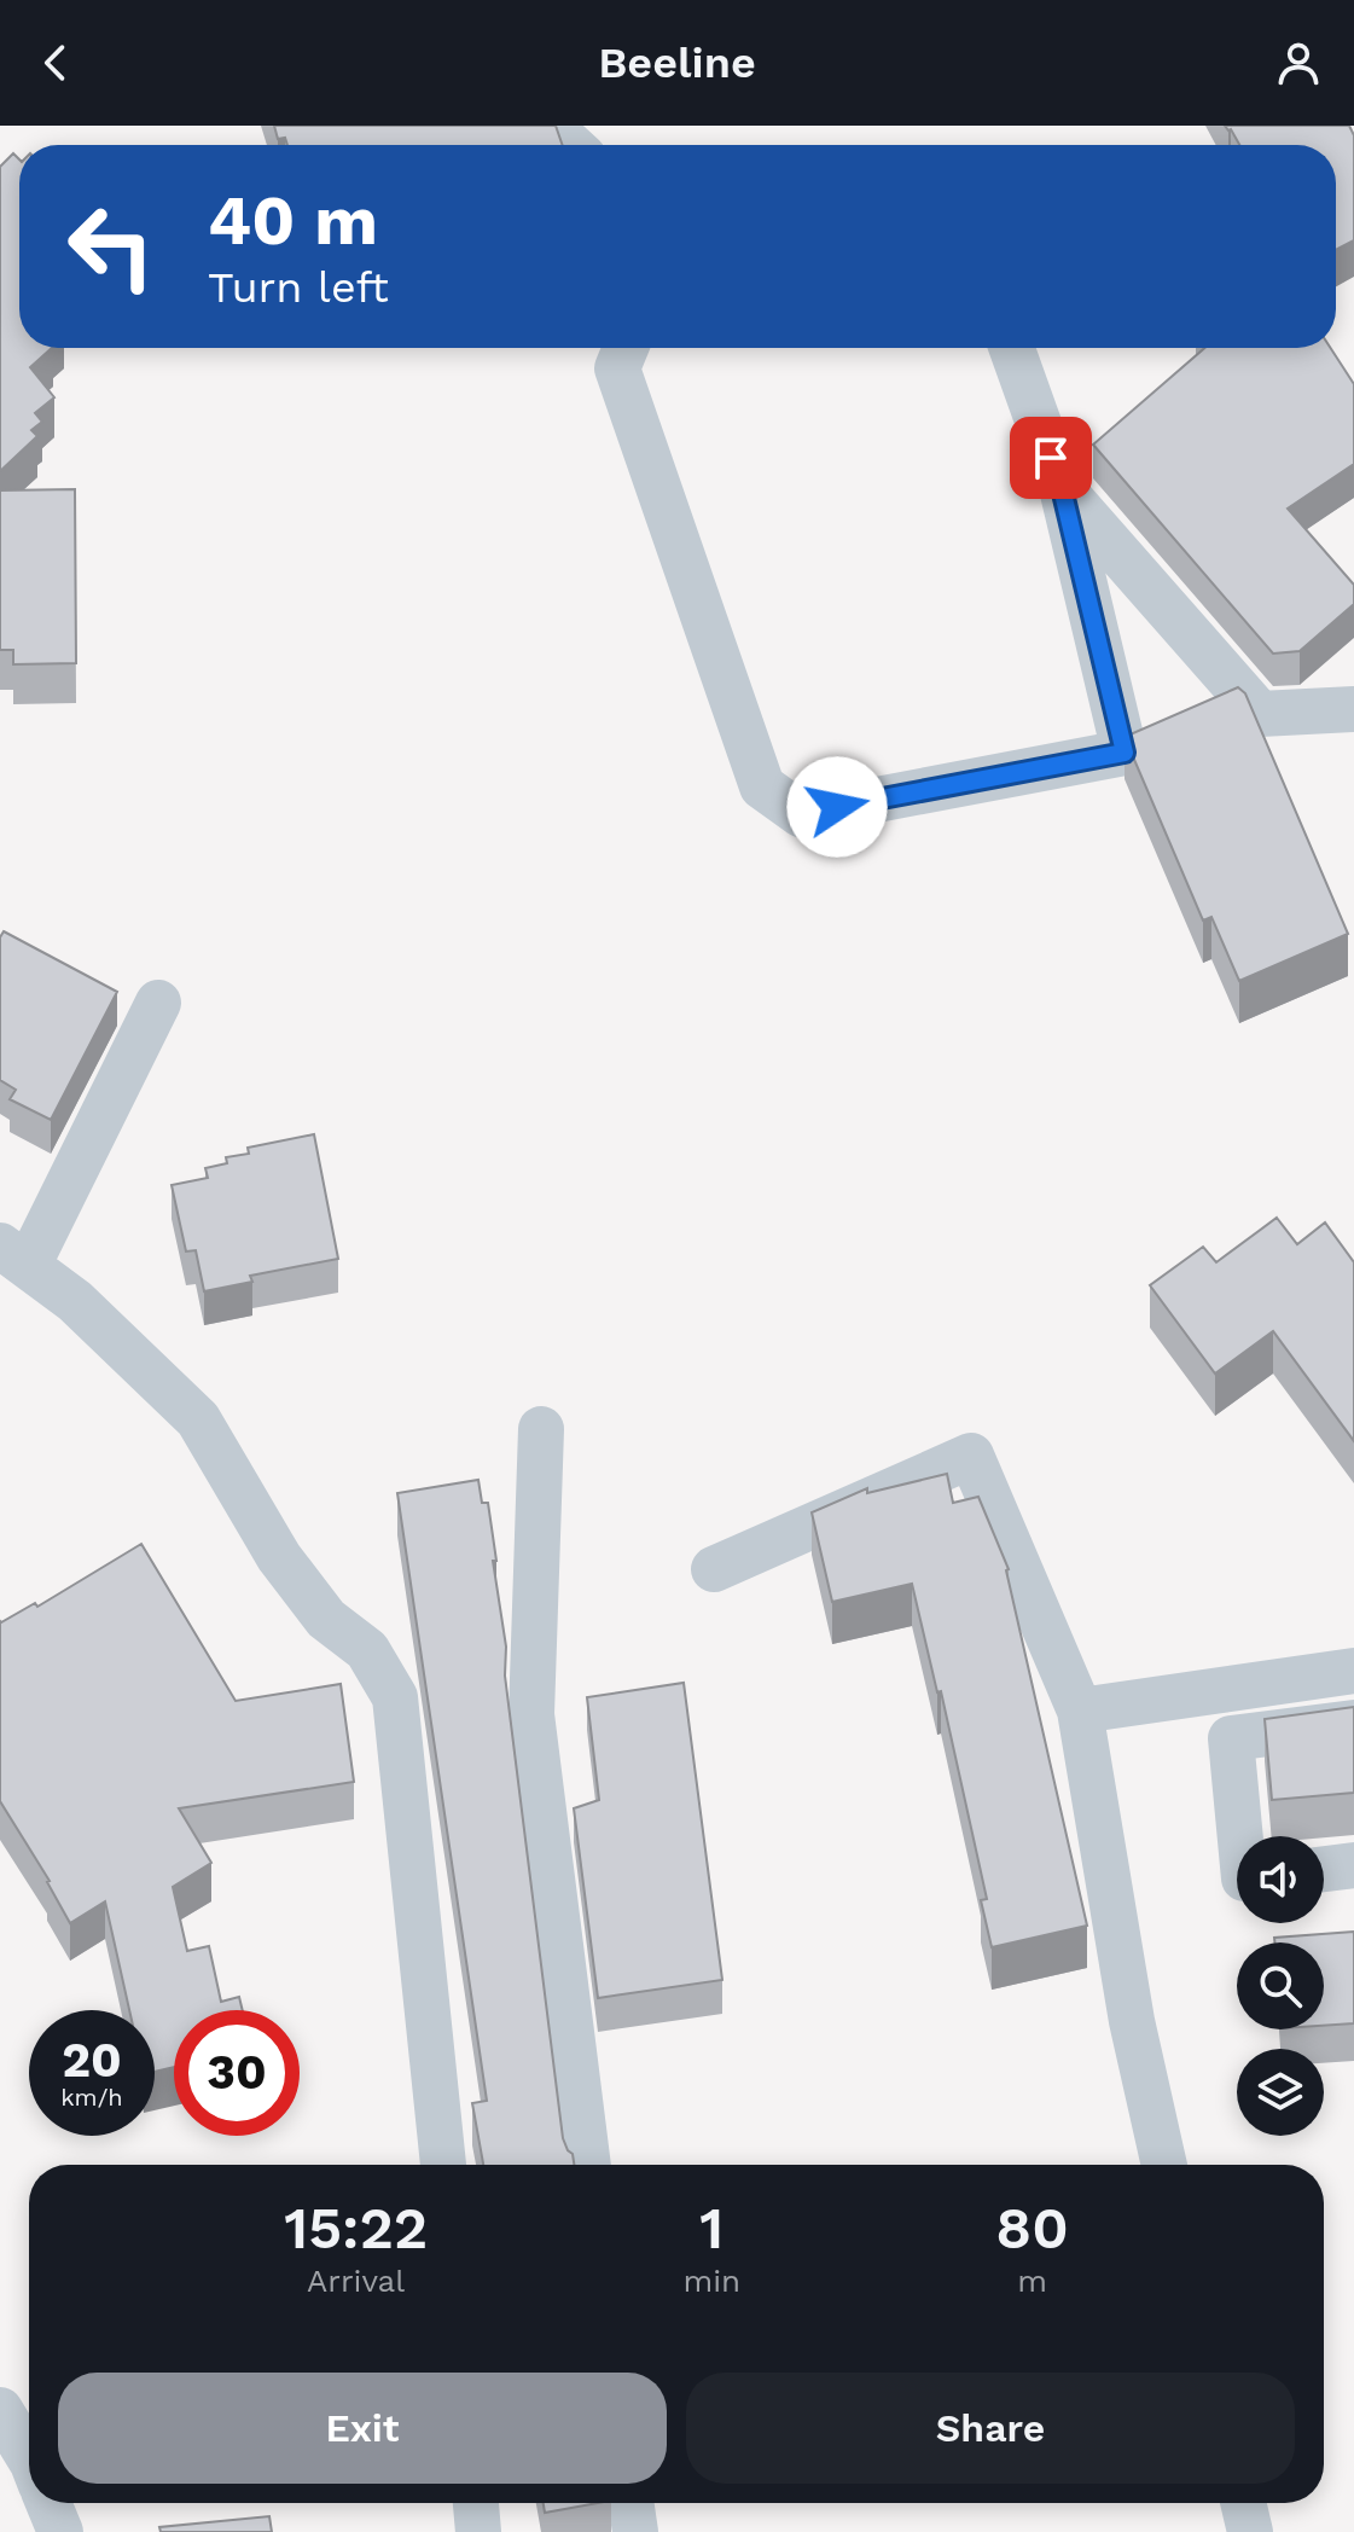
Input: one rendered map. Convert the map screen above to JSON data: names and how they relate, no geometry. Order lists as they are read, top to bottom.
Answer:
{
  "page": {
    "header": "Beeline",
    "turn": ["40 m", "Turn left"],
    "speed": "20 km/h",
    "limit": "30",
    "eta": [
      "15:22",
      "Arrival",
      "1",
      "min",
      "80",
      "m"
    ],
    "buttons": ["Exit", "Share"]
  }
}
